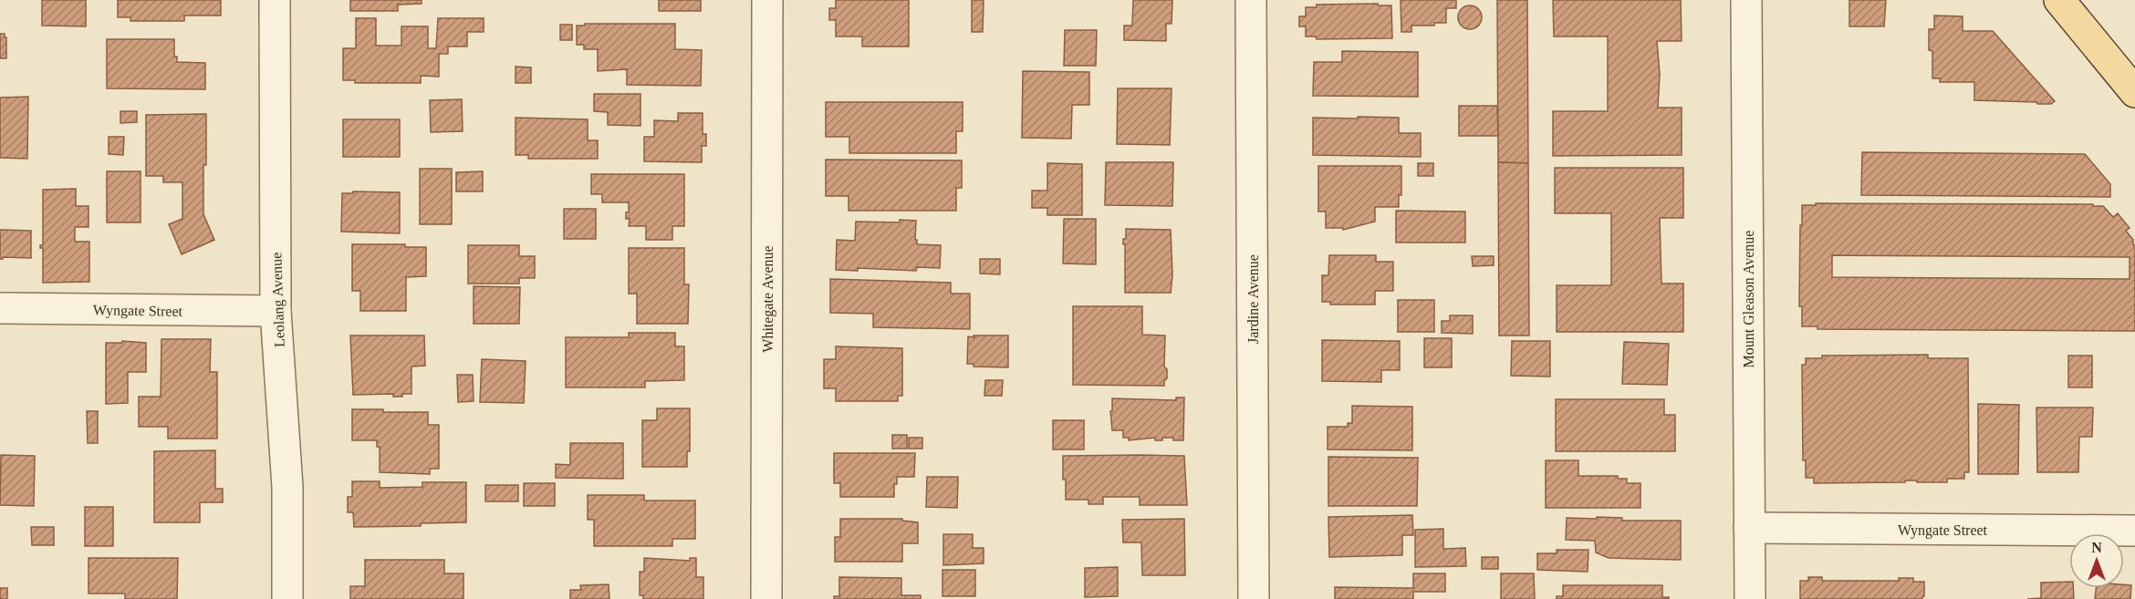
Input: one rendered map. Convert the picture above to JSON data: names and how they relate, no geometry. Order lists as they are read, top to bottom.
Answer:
{
  "streets": {
    "street": [
      "Whitegate Avenue",
      "Jardine Avenue",
      "Mount Gleason Avenue",
      "Leolang Avenue",
      "Wyngate Street"
    ]
  },
  "crossings": [
    ["Mount Gleason Avenue", "Wyngate Street"],
    ["Leolang Avenue", "Wyngate Street"]
  ],
  "north": "top"
}
